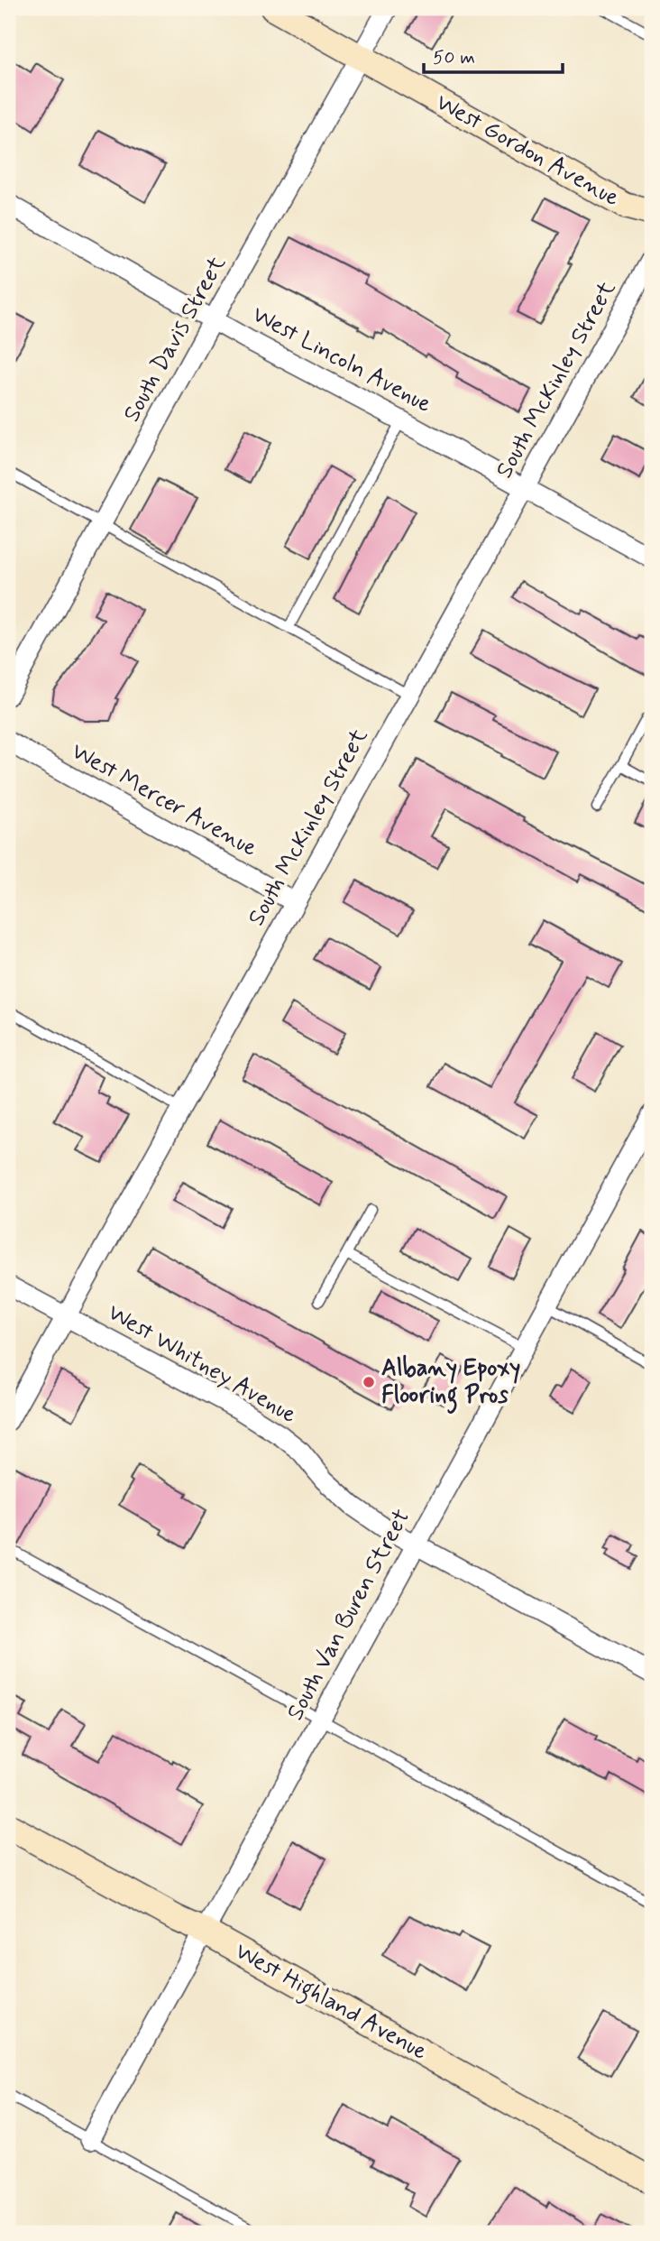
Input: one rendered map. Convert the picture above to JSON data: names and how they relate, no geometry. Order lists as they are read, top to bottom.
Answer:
{
  "streets": {
    "street": [
      "West Gordon Avenue",
      "South Davis Street",
      "West Lincoln Avenue",
      "South McKinley Street",
      "West Mercer Avenue",
      "West Whitney Avenue",
      "South Van Buren Street",
      "West Highland Avenue"
    ]
  },
  "crossings": [
    ["West Gordon Avenue", "South Davis Street"],
    ["South Davis Street", "West Lincoln Avenue"],
    ["West Lincoln Avenue", "South McKinley Street"],
    ["South McKinley Street", "West Mercer Avenue"],
    ["South McKinley Street", "West Whitney Avenue"],
    ["West Whitney Avenue", "South Van Buren Street"],
    ["South Van Buren Street", "West Highland Avenue"]
  ],
  "places": ["Albany Epoxy Flooring Pros"],
  "scale_bar": "50 m"
}
